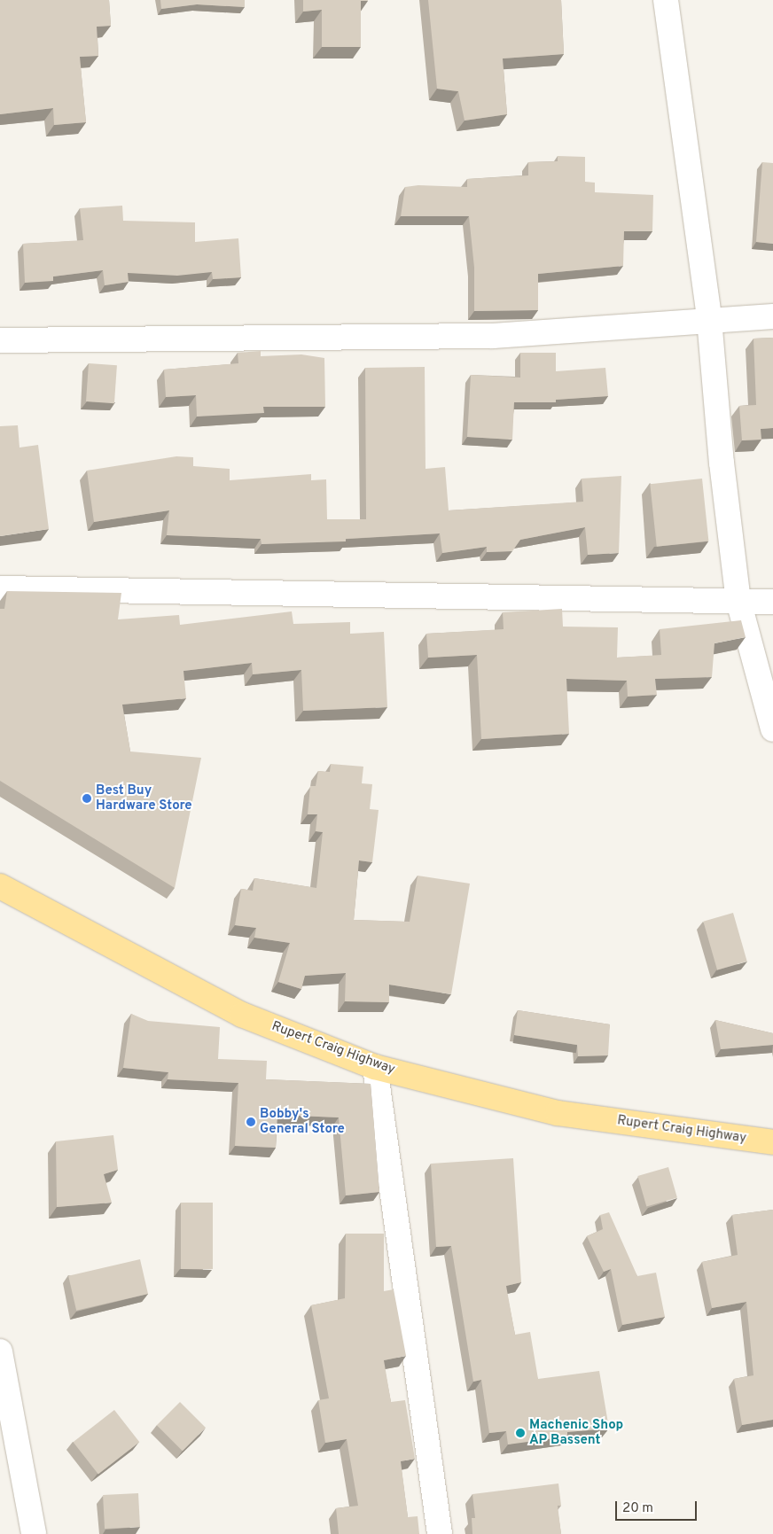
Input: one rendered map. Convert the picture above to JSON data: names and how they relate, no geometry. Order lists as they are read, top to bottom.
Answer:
{
  "streets": {
    "main road": ["Rupert Craig Highway"]
  },
  "places": ["Best Buy Hardware Store", "Bobby's General Store", "Machenic Shop AP Bassent"],
  "scale_bar": "20 m"
}
